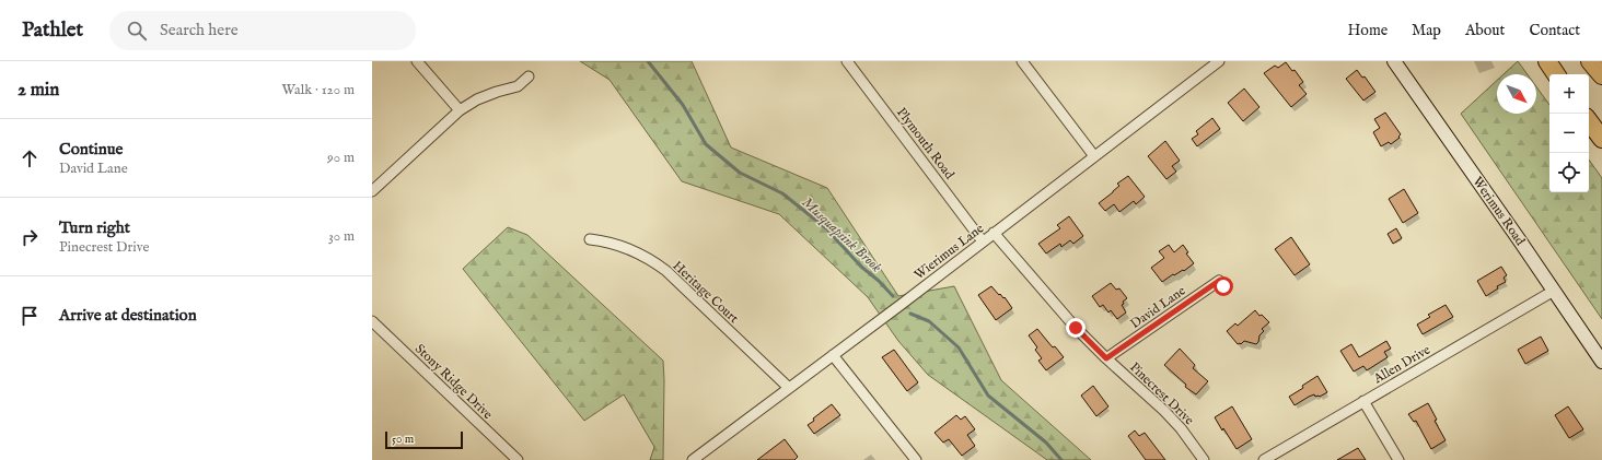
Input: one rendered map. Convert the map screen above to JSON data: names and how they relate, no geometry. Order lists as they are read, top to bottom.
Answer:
{
  "streets": {
    "main road": ["Werimus Road"],
    "street": [
      "Plymouth Road",
      "Wierimus Lane",
      "Heritage Court",
      "David Lane",
      "Allen Drive",
      "Stony Ridge Drive",
      "Pinecrest Drive"
    ]
  },
  "crossings": [
    ["Plymouth Road", "Wierimus Lane"],
    ["Werimus Road", "Allen Drive"],
    ["Wierimus Lane", "Heritage Court"],
    ["Wierimus Lane", "Pinecrest Drive"],
    ["David Lane", "Pinecrest Drive"]
  ],
  "water": ["Musquapsink Brook"],
  "scale_bar": "50 m",
  "north": "bottom right",
  "page": {
    "header": "Pathlet",
    "search": "Search here",
    "nav": [
      "Home",
      "Map",
      "About",
      "Contact"
    ],
    "heading": ["2 min", "Walk · 120 m"],
    "map_buttons": ["+", "−"],
    "list": [
      ["Continue", "David Lane", "90 m"],
      ["Turn right", "Pinecrest Drive", "30 m"],
      "Arrive at destination"
    ],
    "scale": "50 m"
  }
}
